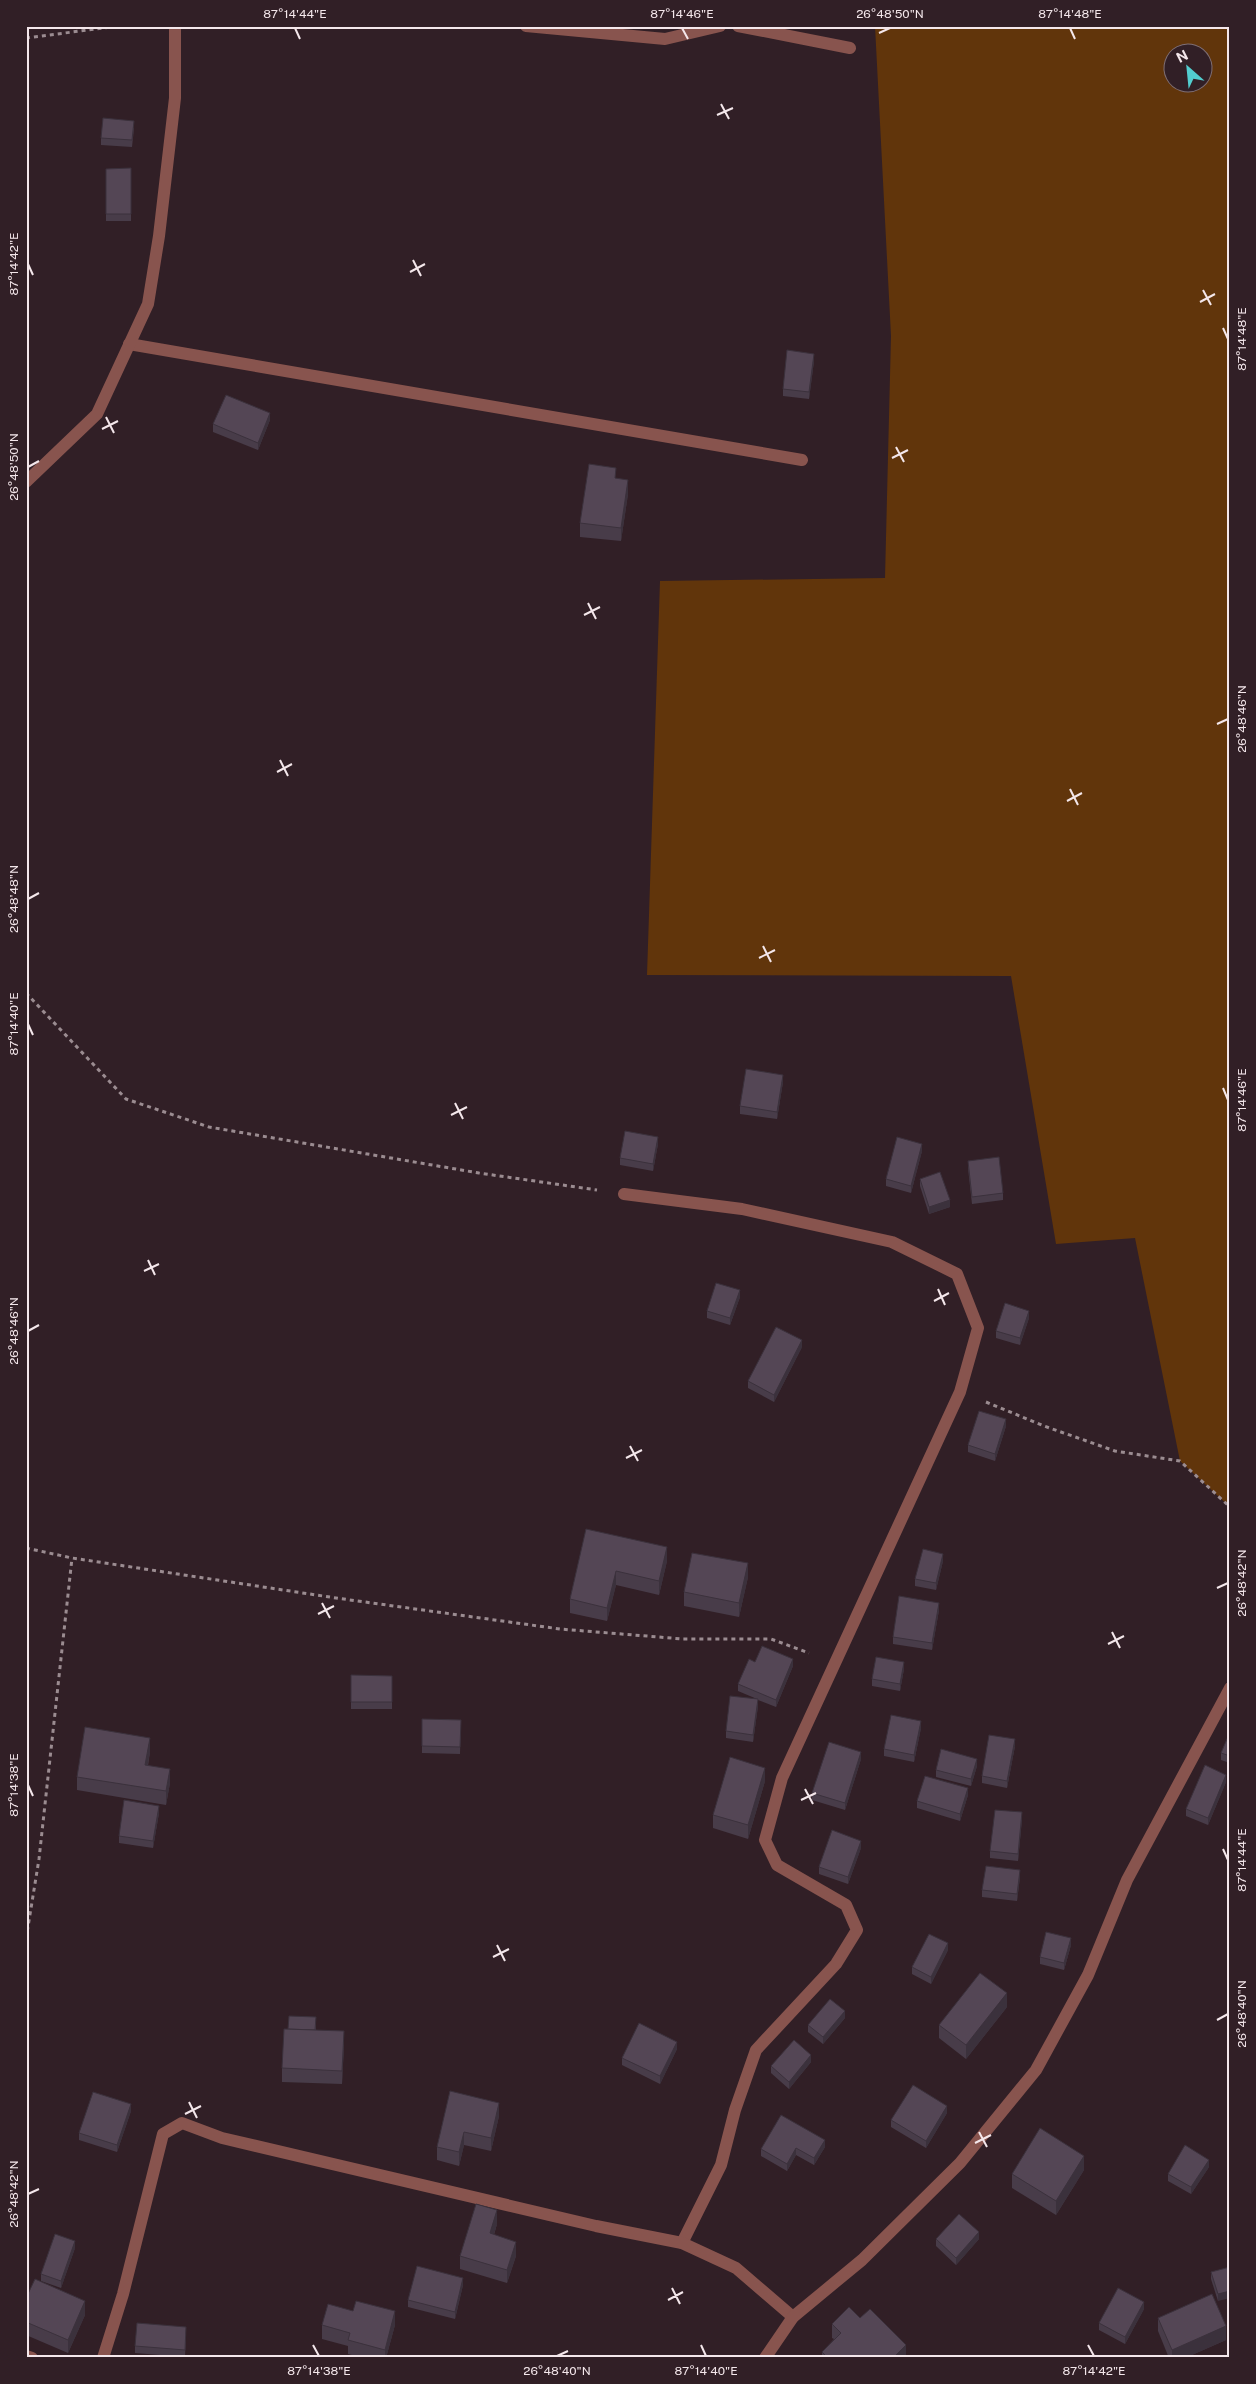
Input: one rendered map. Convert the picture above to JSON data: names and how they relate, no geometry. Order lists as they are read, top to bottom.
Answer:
{
  "north": "top left",
  "coordinates": [
    "87°14'44\"E",
    "87°14'46\"E",
    "26°48'50\"N",
    "87°14'48\"E",
    "87°14'42\"E",
    "26°48'46\"N",
    "26°48'48\"N",
    "87°14'40\"E",
    "26°48'42\"N",
    "87°14'38\"E",
    "26°48'40\"N"
  ]
}
